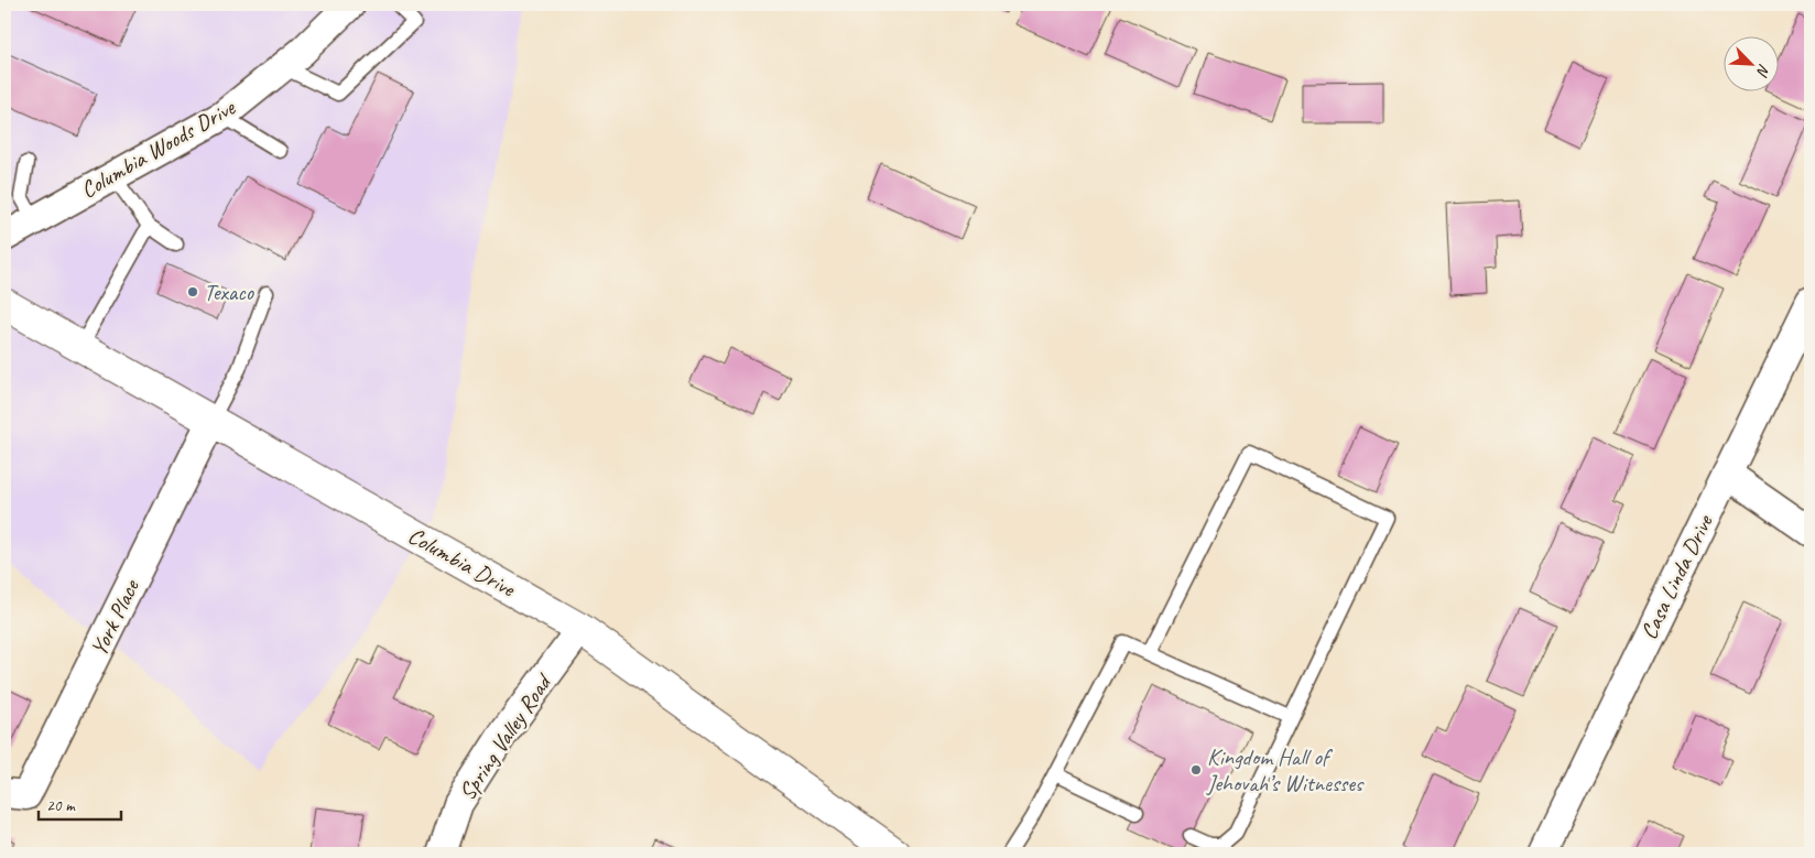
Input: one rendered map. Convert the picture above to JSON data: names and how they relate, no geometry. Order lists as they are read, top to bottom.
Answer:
{
  "streets": {
    "main road": ["Columbia Drive"],
    "street": [
      "Columbia Woods Drive",
      "Casa Linda Drive",
      "York Place",
      "Spring Valley Road"
    ]
  },
  "crossings": [
    ["Columbia Drive", "York Place"],
    ["Columbia Drive", "Spring Valley Road"]
  ],
  "places": ["Texaco", "Kingdom Hall of Jehovah’s Witnesses"],
  "scale_bar": "20 m",
  "north": "bottom right"
}
